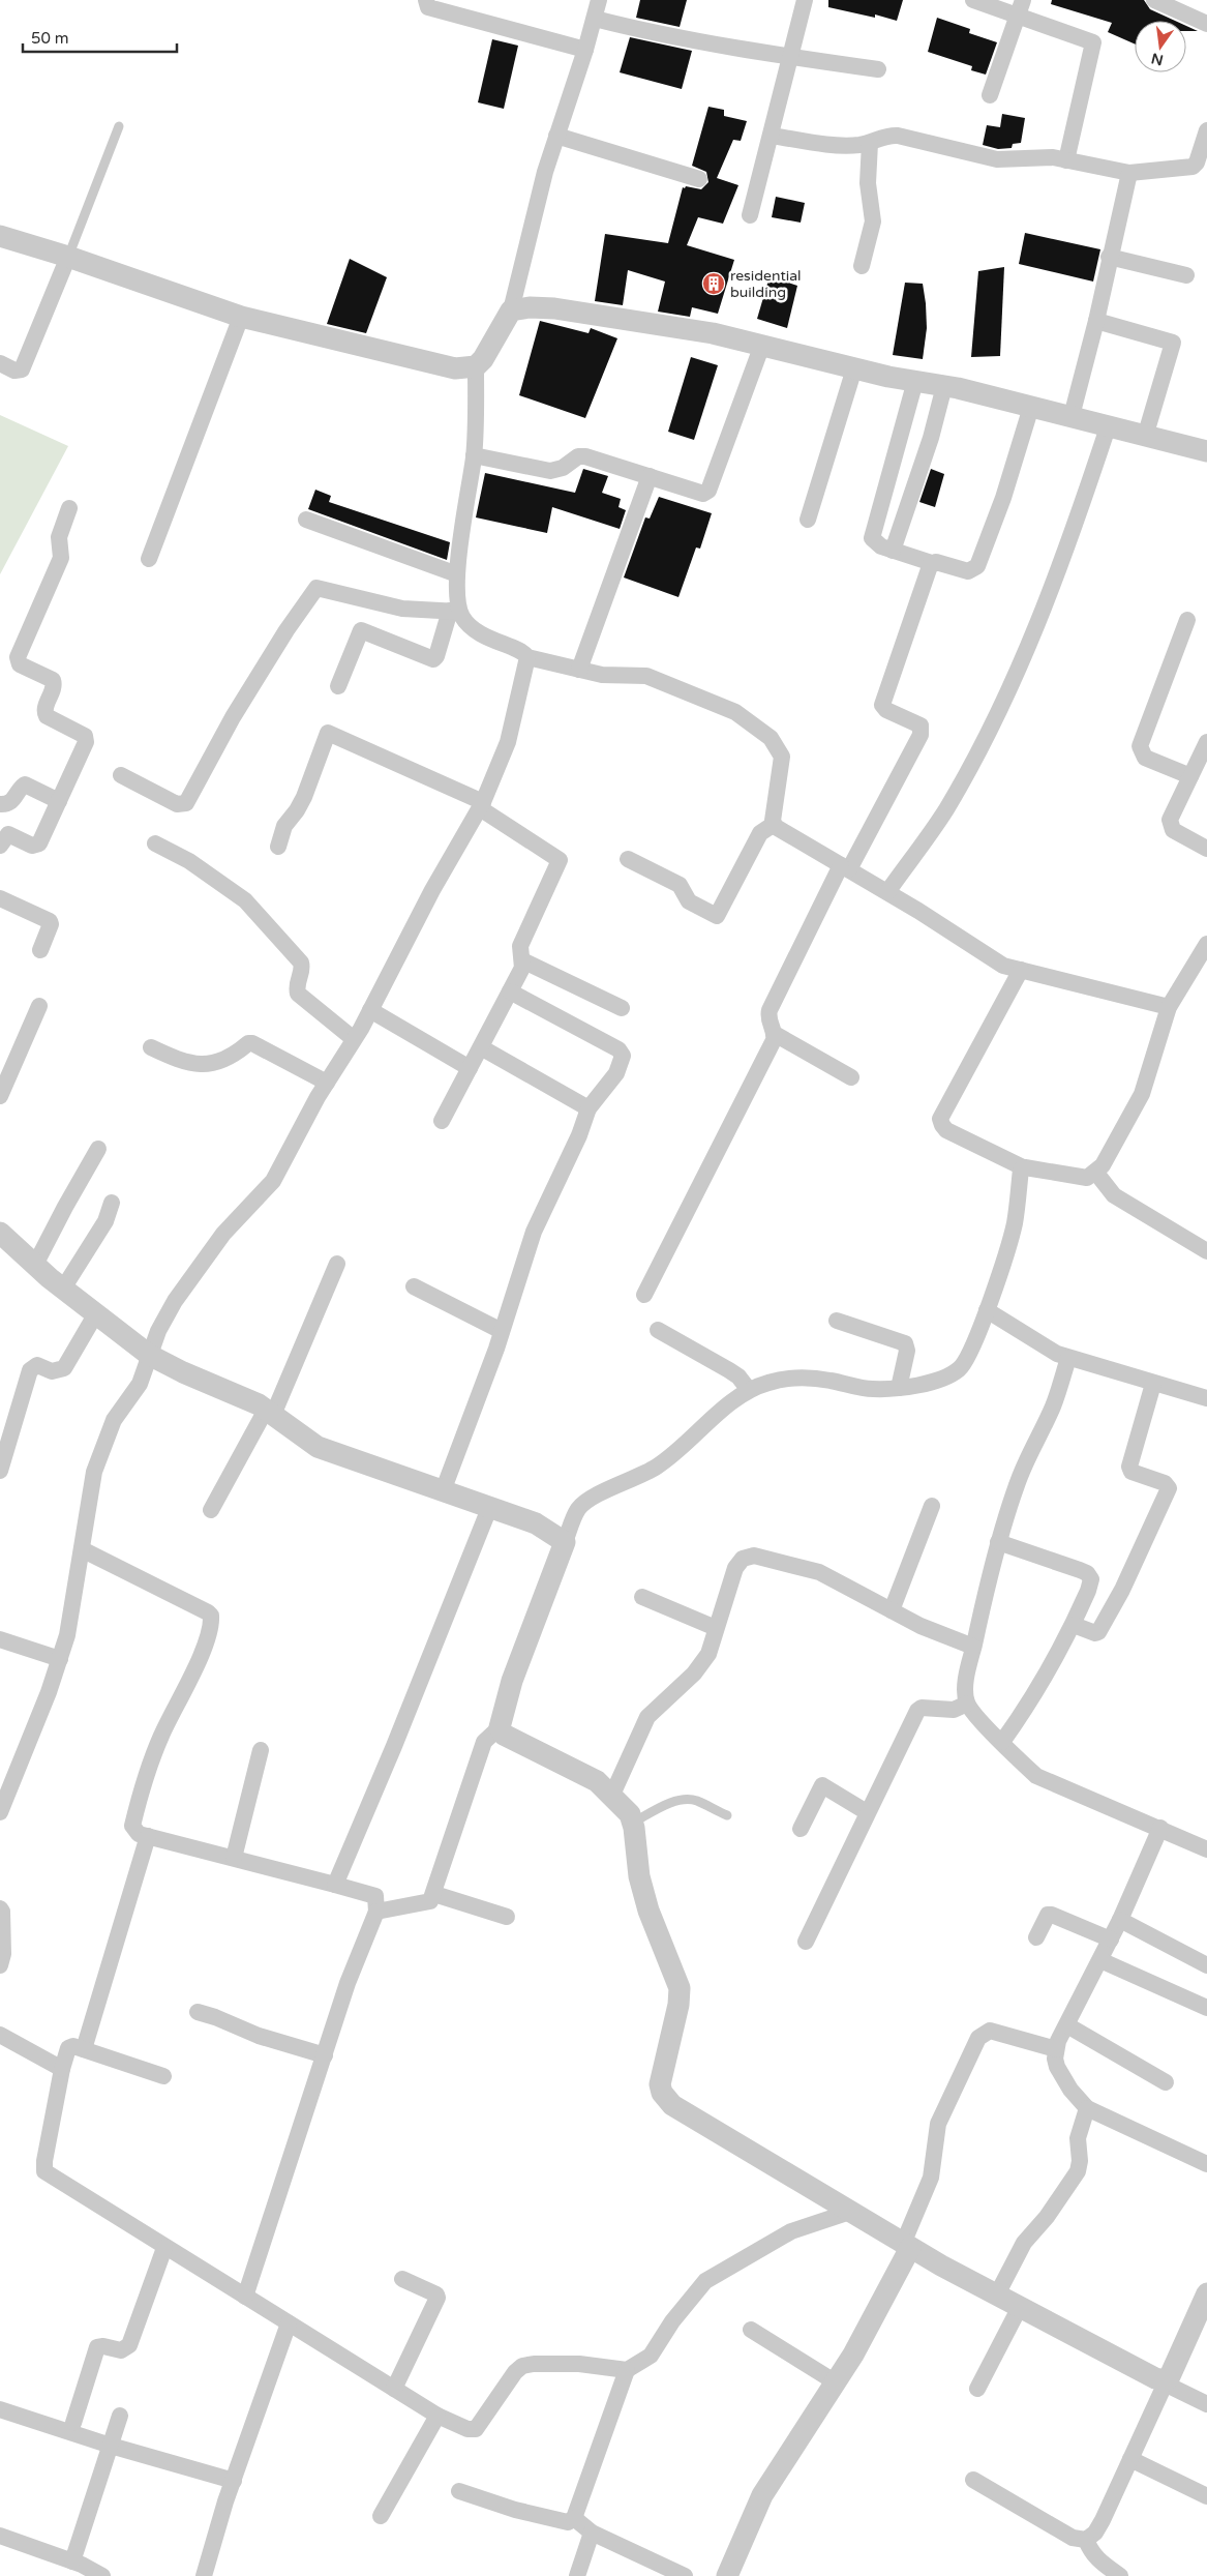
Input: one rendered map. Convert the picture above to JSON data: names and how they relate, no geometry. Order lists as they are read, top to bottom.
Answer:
{
  "places": {
    "building": ["residential building"]
  },
  "scale_bar": "50 m",
  "north": "bottom"
}
